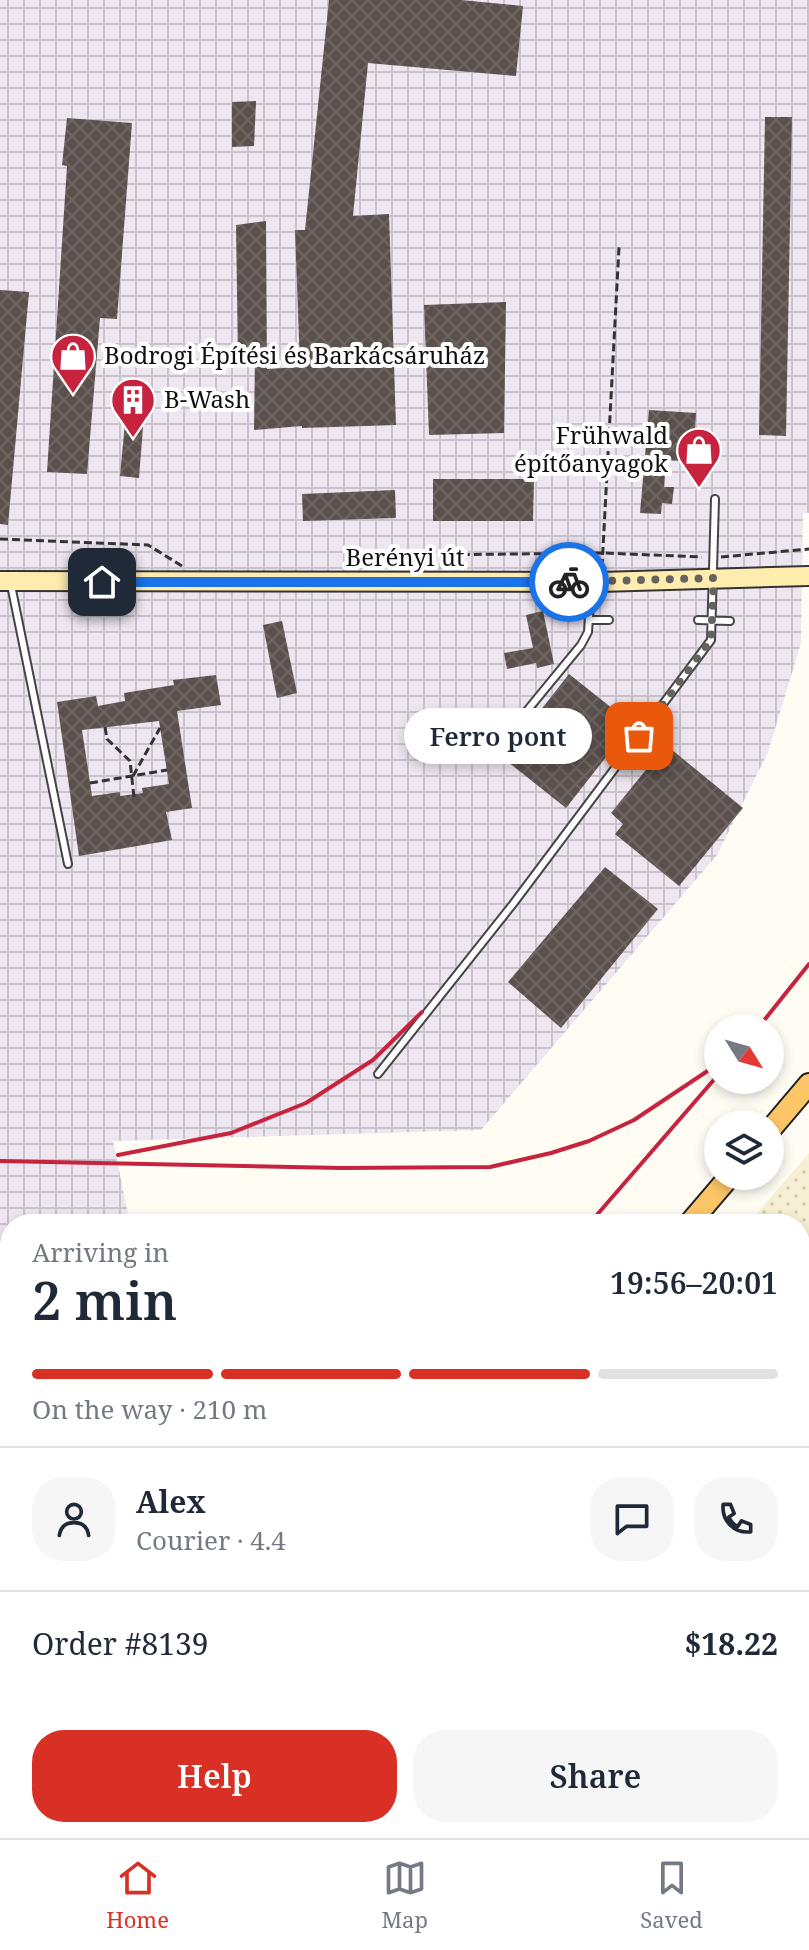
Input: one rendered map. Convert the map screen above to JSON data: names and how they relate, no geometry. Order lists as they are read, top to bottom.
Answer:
{
  "streets": {
    "street": ["Berényi út"]
  },
  "places": {
    "shop": ["Bodrogi Építési és Barkácsáruház", "Frühwald építőanyagok"],
    "building": ["B-Wash"],
    "other": ["Ferro pont"]
  },
  "north": "bottom right",
  "page": {
    "bubble": "Ferro pont",
    "heading": ["2 min", "Arriving in", "19:56–20:01"],
    "panel": [
      "Alex",
      "Courier · 4.4",
      "Order #8139",
      "$18.22"
    ],
    "bar": "On the way · 210 m",
    "buttons": ["Help", "Share"],
    "tabs": ["Home", "Map", "Saved"]
  }
}
